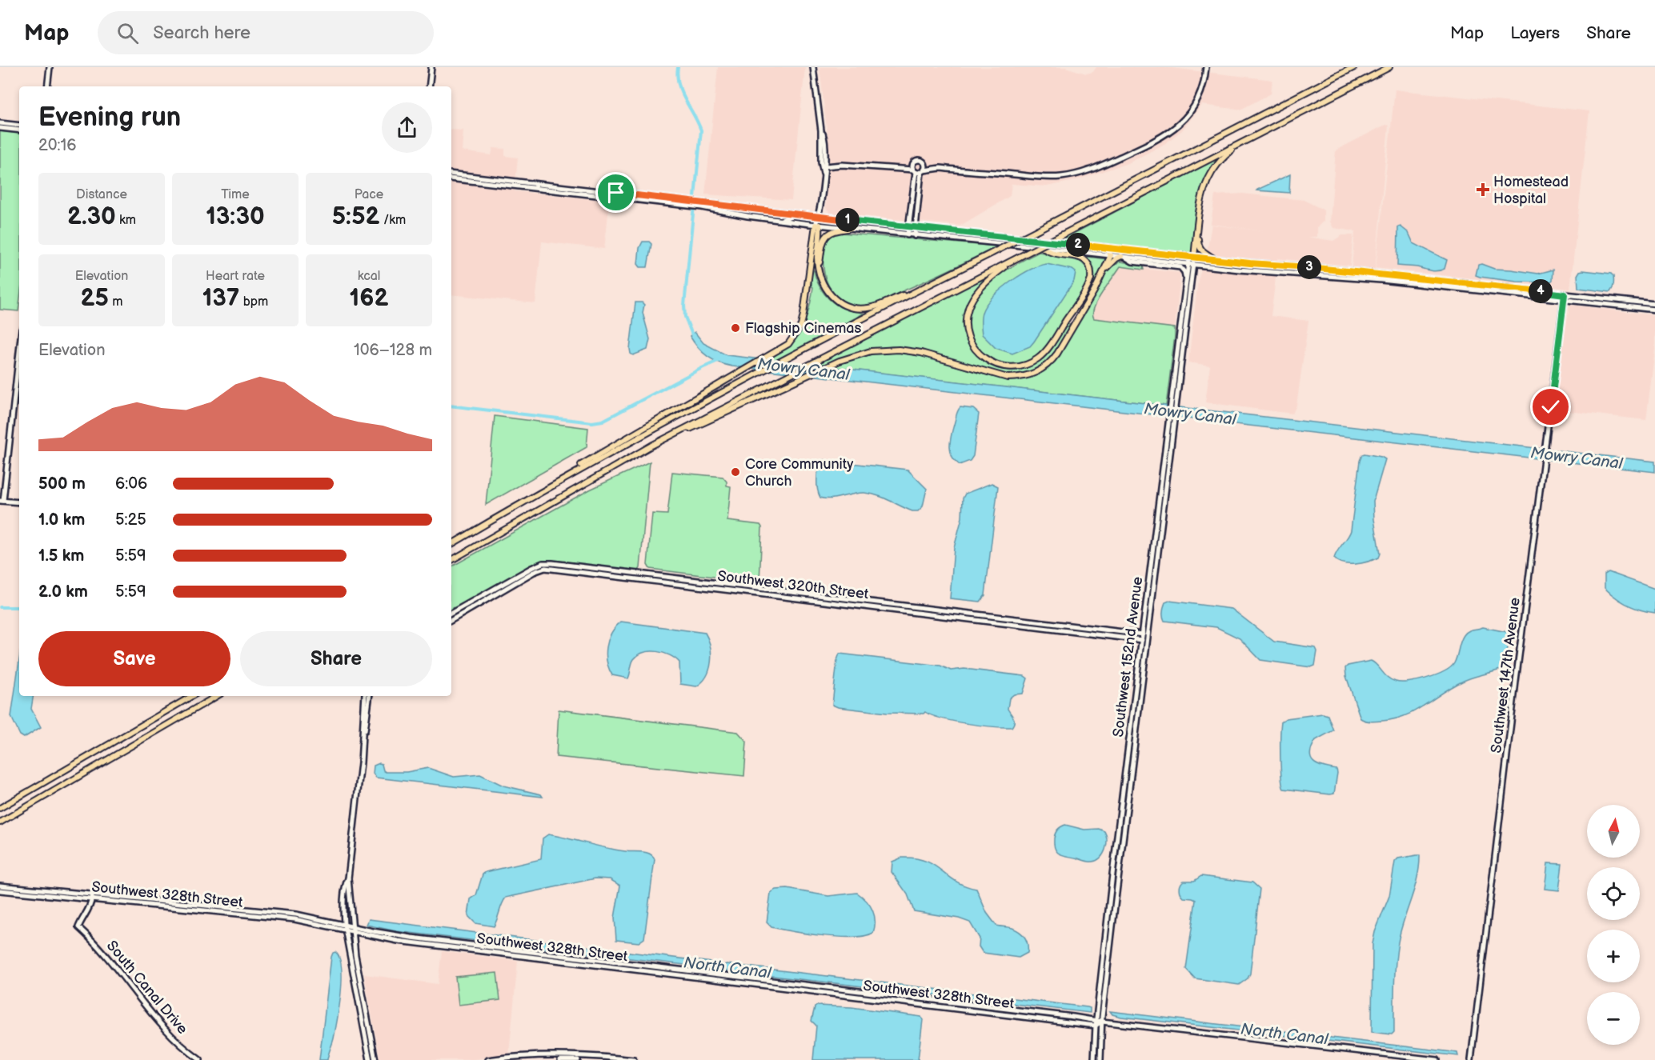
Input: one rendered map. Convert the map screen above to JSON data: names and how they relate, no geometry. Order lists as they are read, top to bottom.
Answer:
{
  "streets": {
    "street": [
      "Southwest 320th Street",
      "Southwest 152nd Avenue",
      "Southwest 147th Avenue",
      "Southwest 328th Street",
      "South Canal Drive"
    ]
  },
  "crossings": [
    ["Southwest 320th Street", "Southwest 152nd Avenue"],
    ["Southwest 152nd Avenue", "Southwest 328th Street"],
    ["Southwest 328th Street", "South Canal Drive"]
  ],
  "water": ["Mowry Canal", "North Canal"],
  "places": {
    "health": ["Homestead Hospital"],
    "other": ["Flagship Cinemas", "Core Community Church"]
  },
  "north": "top",
  "page": {
    "header": "Map",
    "search": "Search here",
    "nav": ["Map", "Layers", "Share"],
    "heading": ["Evening run", "20:16"],
    "stats": [
      ["Distance", "2.30 km"],
      ["Time", "13:30"],
      ["Pace", "5:52 /km"],
      ["Elevation", "25 m"],
      ["Heart rate", "137 bpm"],
      ["kcal", "162"]
    ],
    "pins": [
      "1",
      "2",
      "3",
      "4"
    ],
    "chart": ["Elevation", "106–128 m"],
    "list": [
      {
        "name": "500 m",
        "note": "6:06"
      },
      {
        "name": "1.0 km",
        "note": "5:25"
      },
      {
        "name": "1.5 km",
        "note": "5:59"
      },
      {
        "name": "2.0 km",
        "note": "5:59"
      }
    ],
    "buttons": ["Save", "Share"],
    "map_buttons": ["+", "−"]
  }
}
